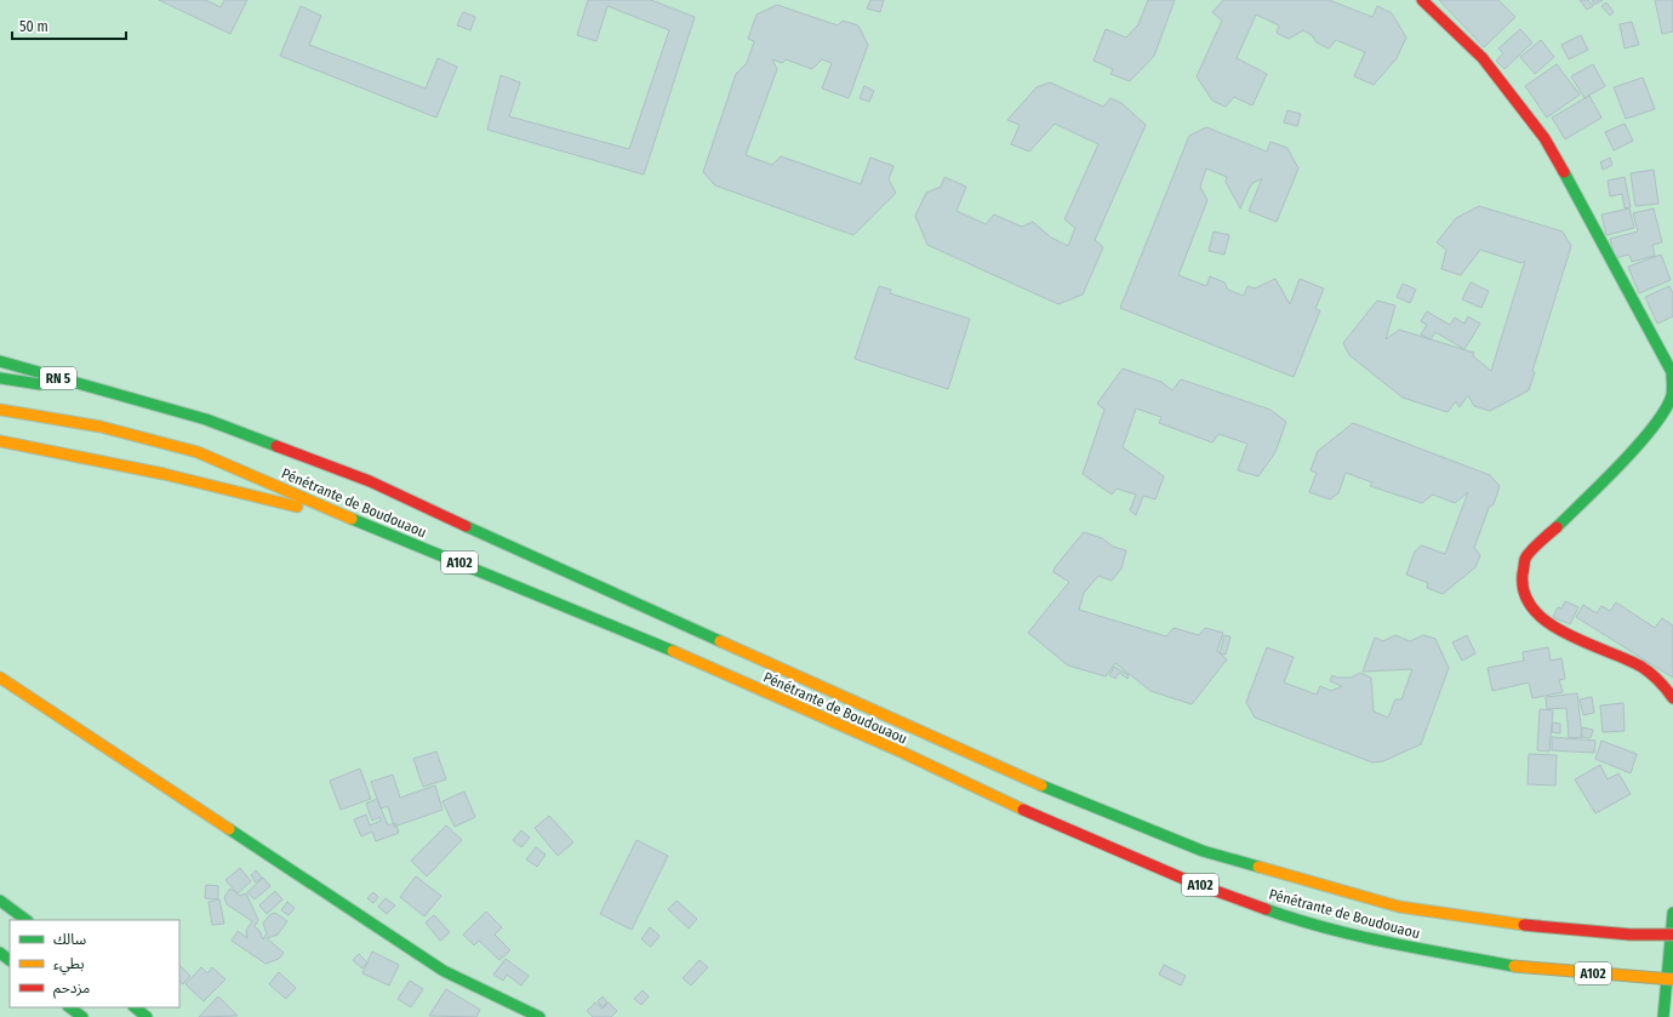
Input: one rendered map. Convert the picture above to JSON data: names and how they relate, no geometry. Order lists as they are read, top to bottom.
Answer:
{
  "streets": {
    "main road": ["RN 5", "Pénétrante de Boudouaou", "A102"]
  },
  "crossings": [
    ["RN 5", "Pénétrante de Boudouaou"]
  ],
  "legend": ["سالك", "بطيء", "مزدحم"],
  "scale_bar": "50 m"
}
